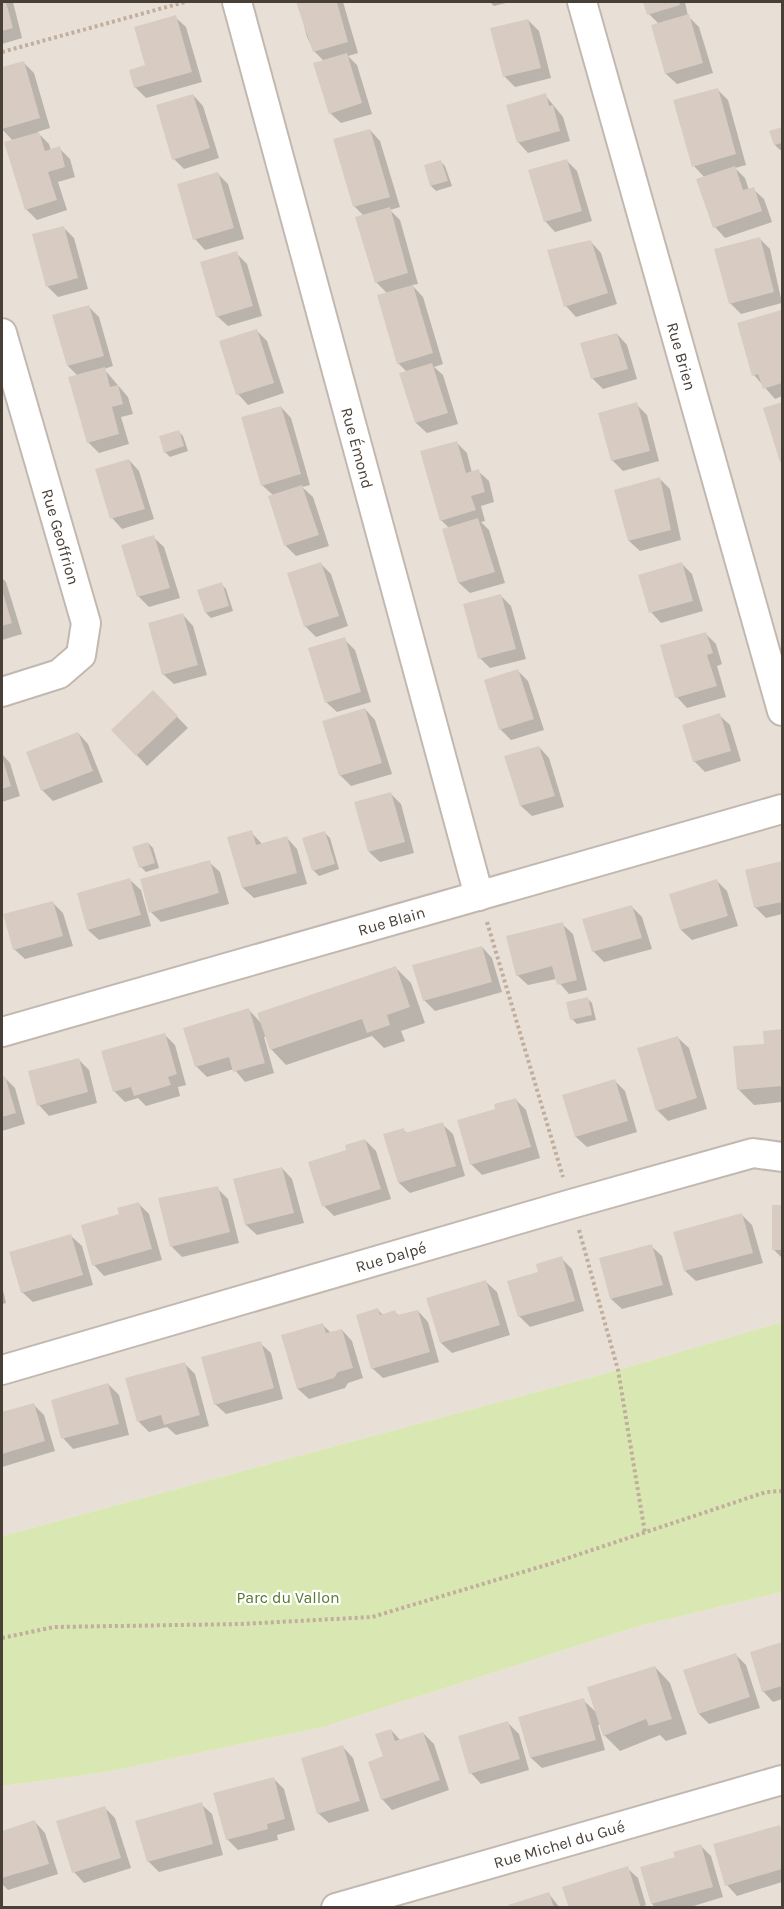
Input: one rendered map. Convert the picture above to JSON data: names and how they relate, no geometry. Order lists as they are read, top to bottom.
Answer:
{
  "streets": {
    "street": [
      "Rue Brien",
      "Rue Émond",
      "Rue Geoffrion",
      "Rue Blain",
      "Rue Dalpé",
      "Rue Michel du Gué"
    ]
  },
  "crossings": [
    ["Rue Émond", "Rue Blain"]
  ],
  "parks": ["Parc du Vallon"]
}
